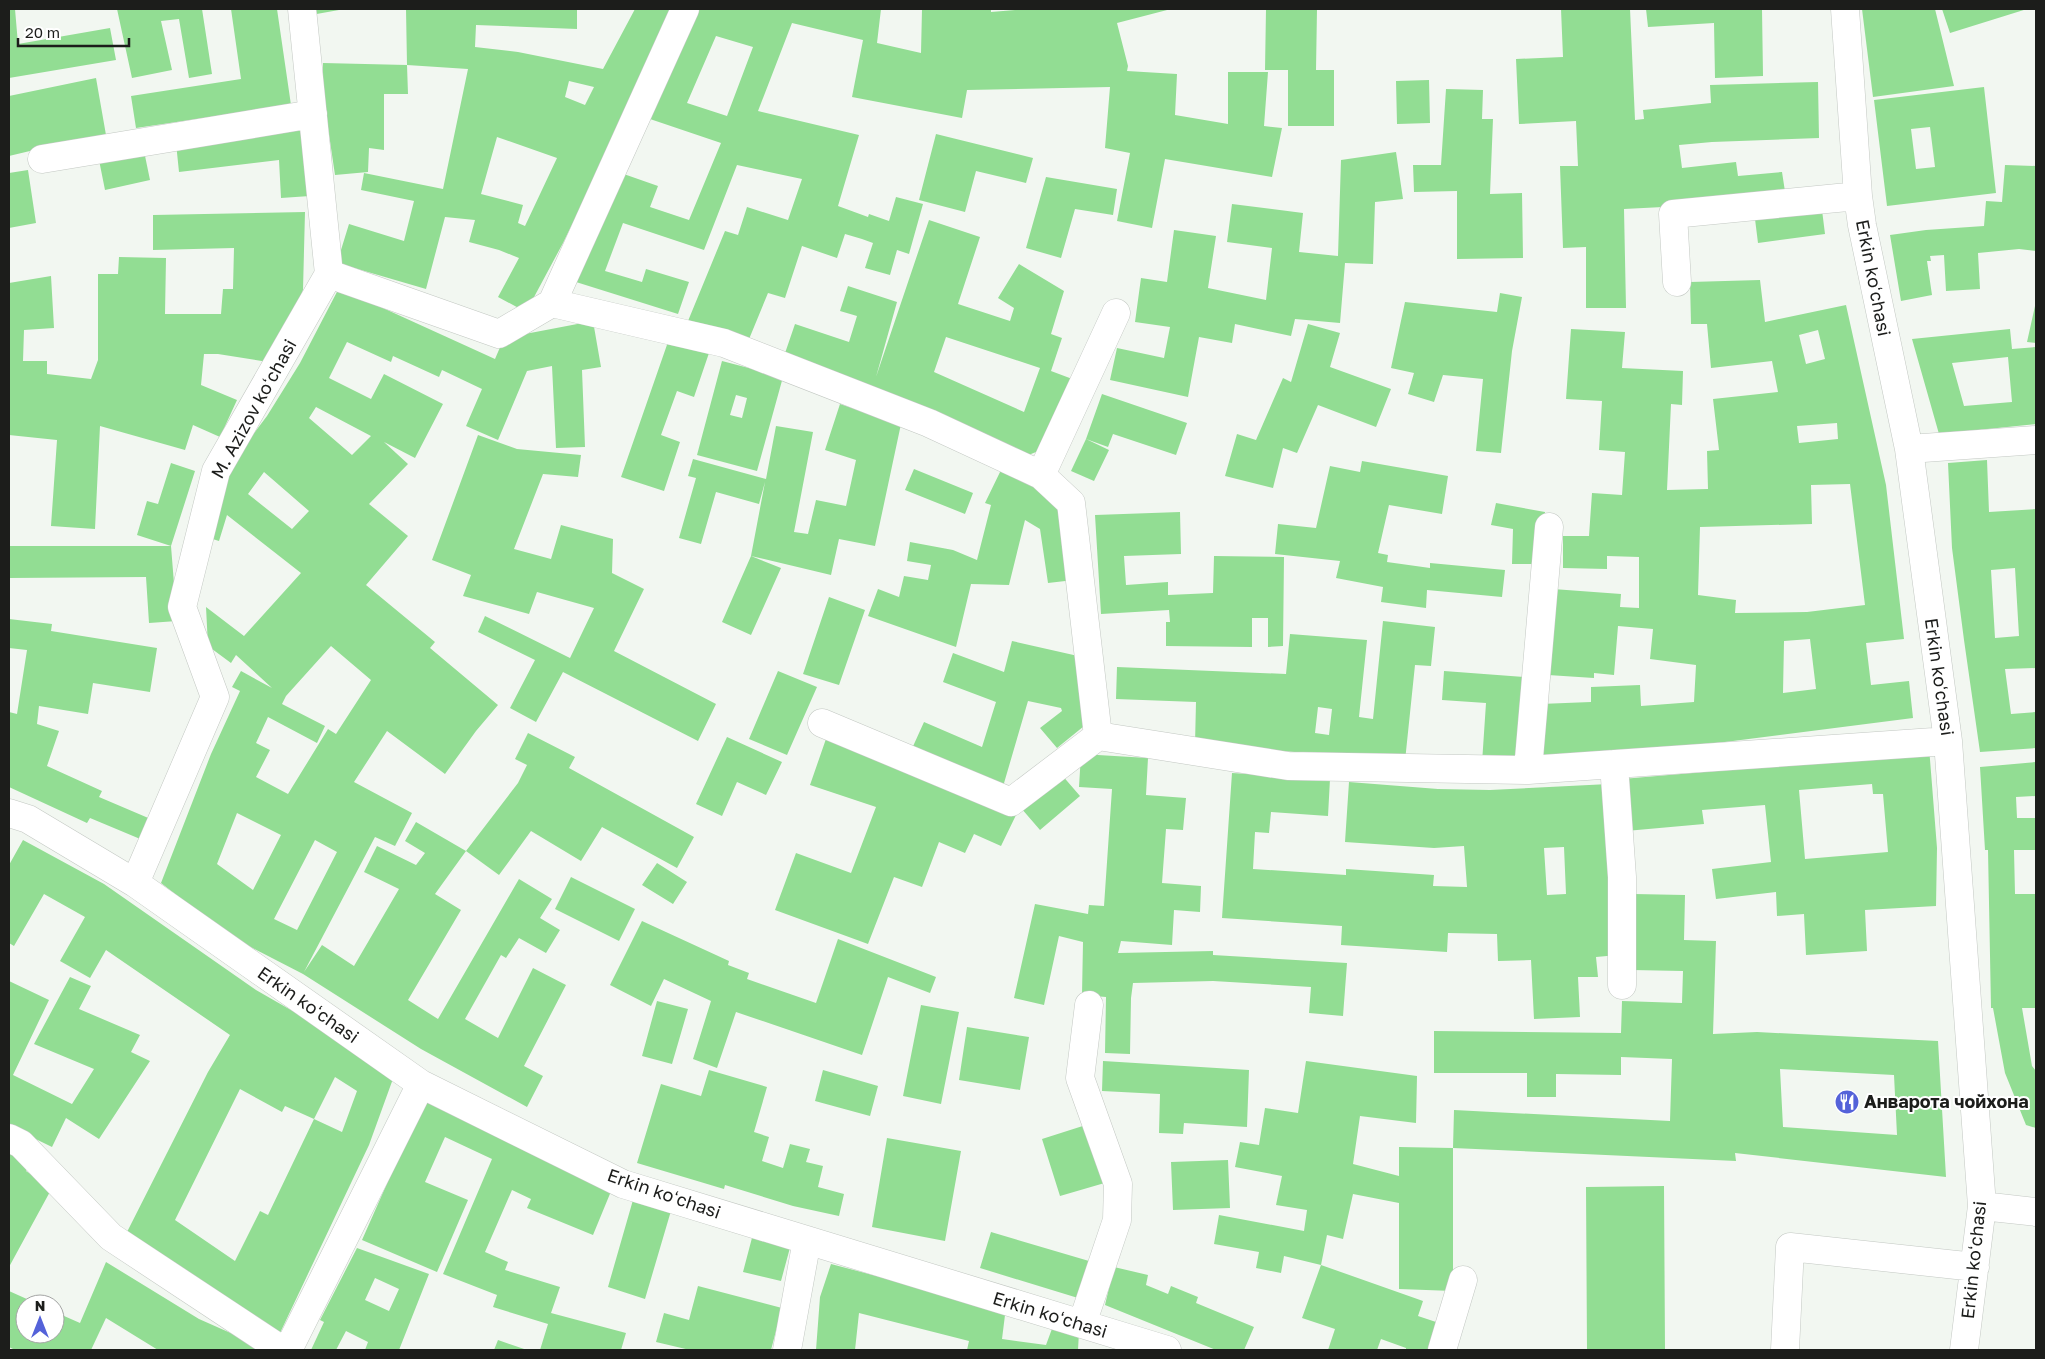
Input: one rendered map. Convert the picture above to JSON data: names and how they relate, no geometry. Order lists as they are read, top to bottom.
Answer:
{
  "streets": {
    "street": ["Erkin koʻchasi", "M. Azizov koʻchasi"]
  },
  "crossings": [
    ["Erkin koʻchasi", "M. Azizov koʻchasi"]
  ],
  "places": {
    "restaurant": ["Анварота чойхона"]
  },
  "scale_bar": "20 m",
  "north": "top"
}
